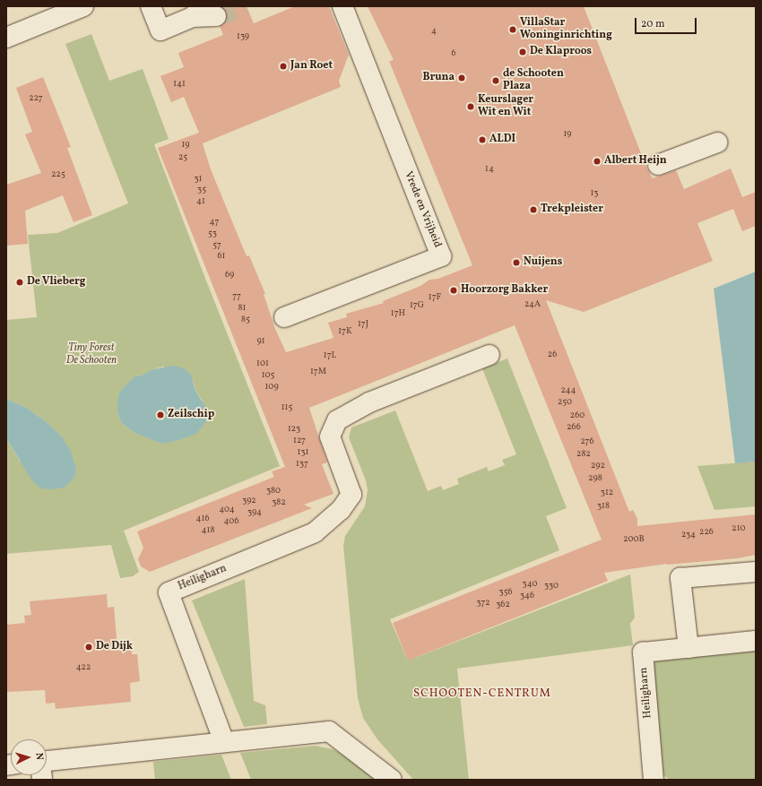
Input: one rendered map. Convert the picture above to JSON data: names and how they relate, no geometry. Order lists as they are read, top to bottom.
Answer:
{
  "streets": {
    "street": ["Vrede en Vrijheid", "Heiligharn"]
  },
  "districts": ["SCHOOTEN-CENTRUM"],
  "parks": ["Tiny Forest De Schooten"],
  "places": [
    "VillaStar Woninginrichting",
    "De Klaproos",
    "Jan Roet",
    "Bruna",
    "de Schooten Plaza",
    "Keurslager Wit en Wit",
    "ALDI",
    "Albert Heijn",
    "Trekpleister",
    "Nuijens",
    "De Vlieberg",
    "Hoorzorg Bakker",
    "Zeilschip",
    "De Dijk"
  ],
  "house_numbers": [
    "4",
    "139",
    "6",
    "141",
    "227",
    "19",
    "19",
    "25",
    "14",
    "225",
    "31",
    "35",
    "13",
    "41",
    "47",
    "53",
    "57",
    "61",
    "69",
    "77",
    "17F",
    "24A",
    "17G",
    "81",
    "17H",
    "85",
    "17J",
    "17K",
    "91",
    "26",
    "17L",
    "101",
    "17M",
    "105",
    "109",
    "244",
    "250",
    "115",
    "260",
    "266",
    "123",
    "127",
    "276",
    "131",
    "282",
    "137",
    "292",
    "298",
    "380",
    "312",
    "392",
    "382",
    "318",
    "404",
    "394",
    "416",
    "406",
    "210",
    "418",
    "226",
    "234",
    "200B",
    "340",
    "330",
    "356",
    "346",
    "372",
    "362",
    "422"
  ],
  "scale_bar": "20 m",
  "north": "right"
}
